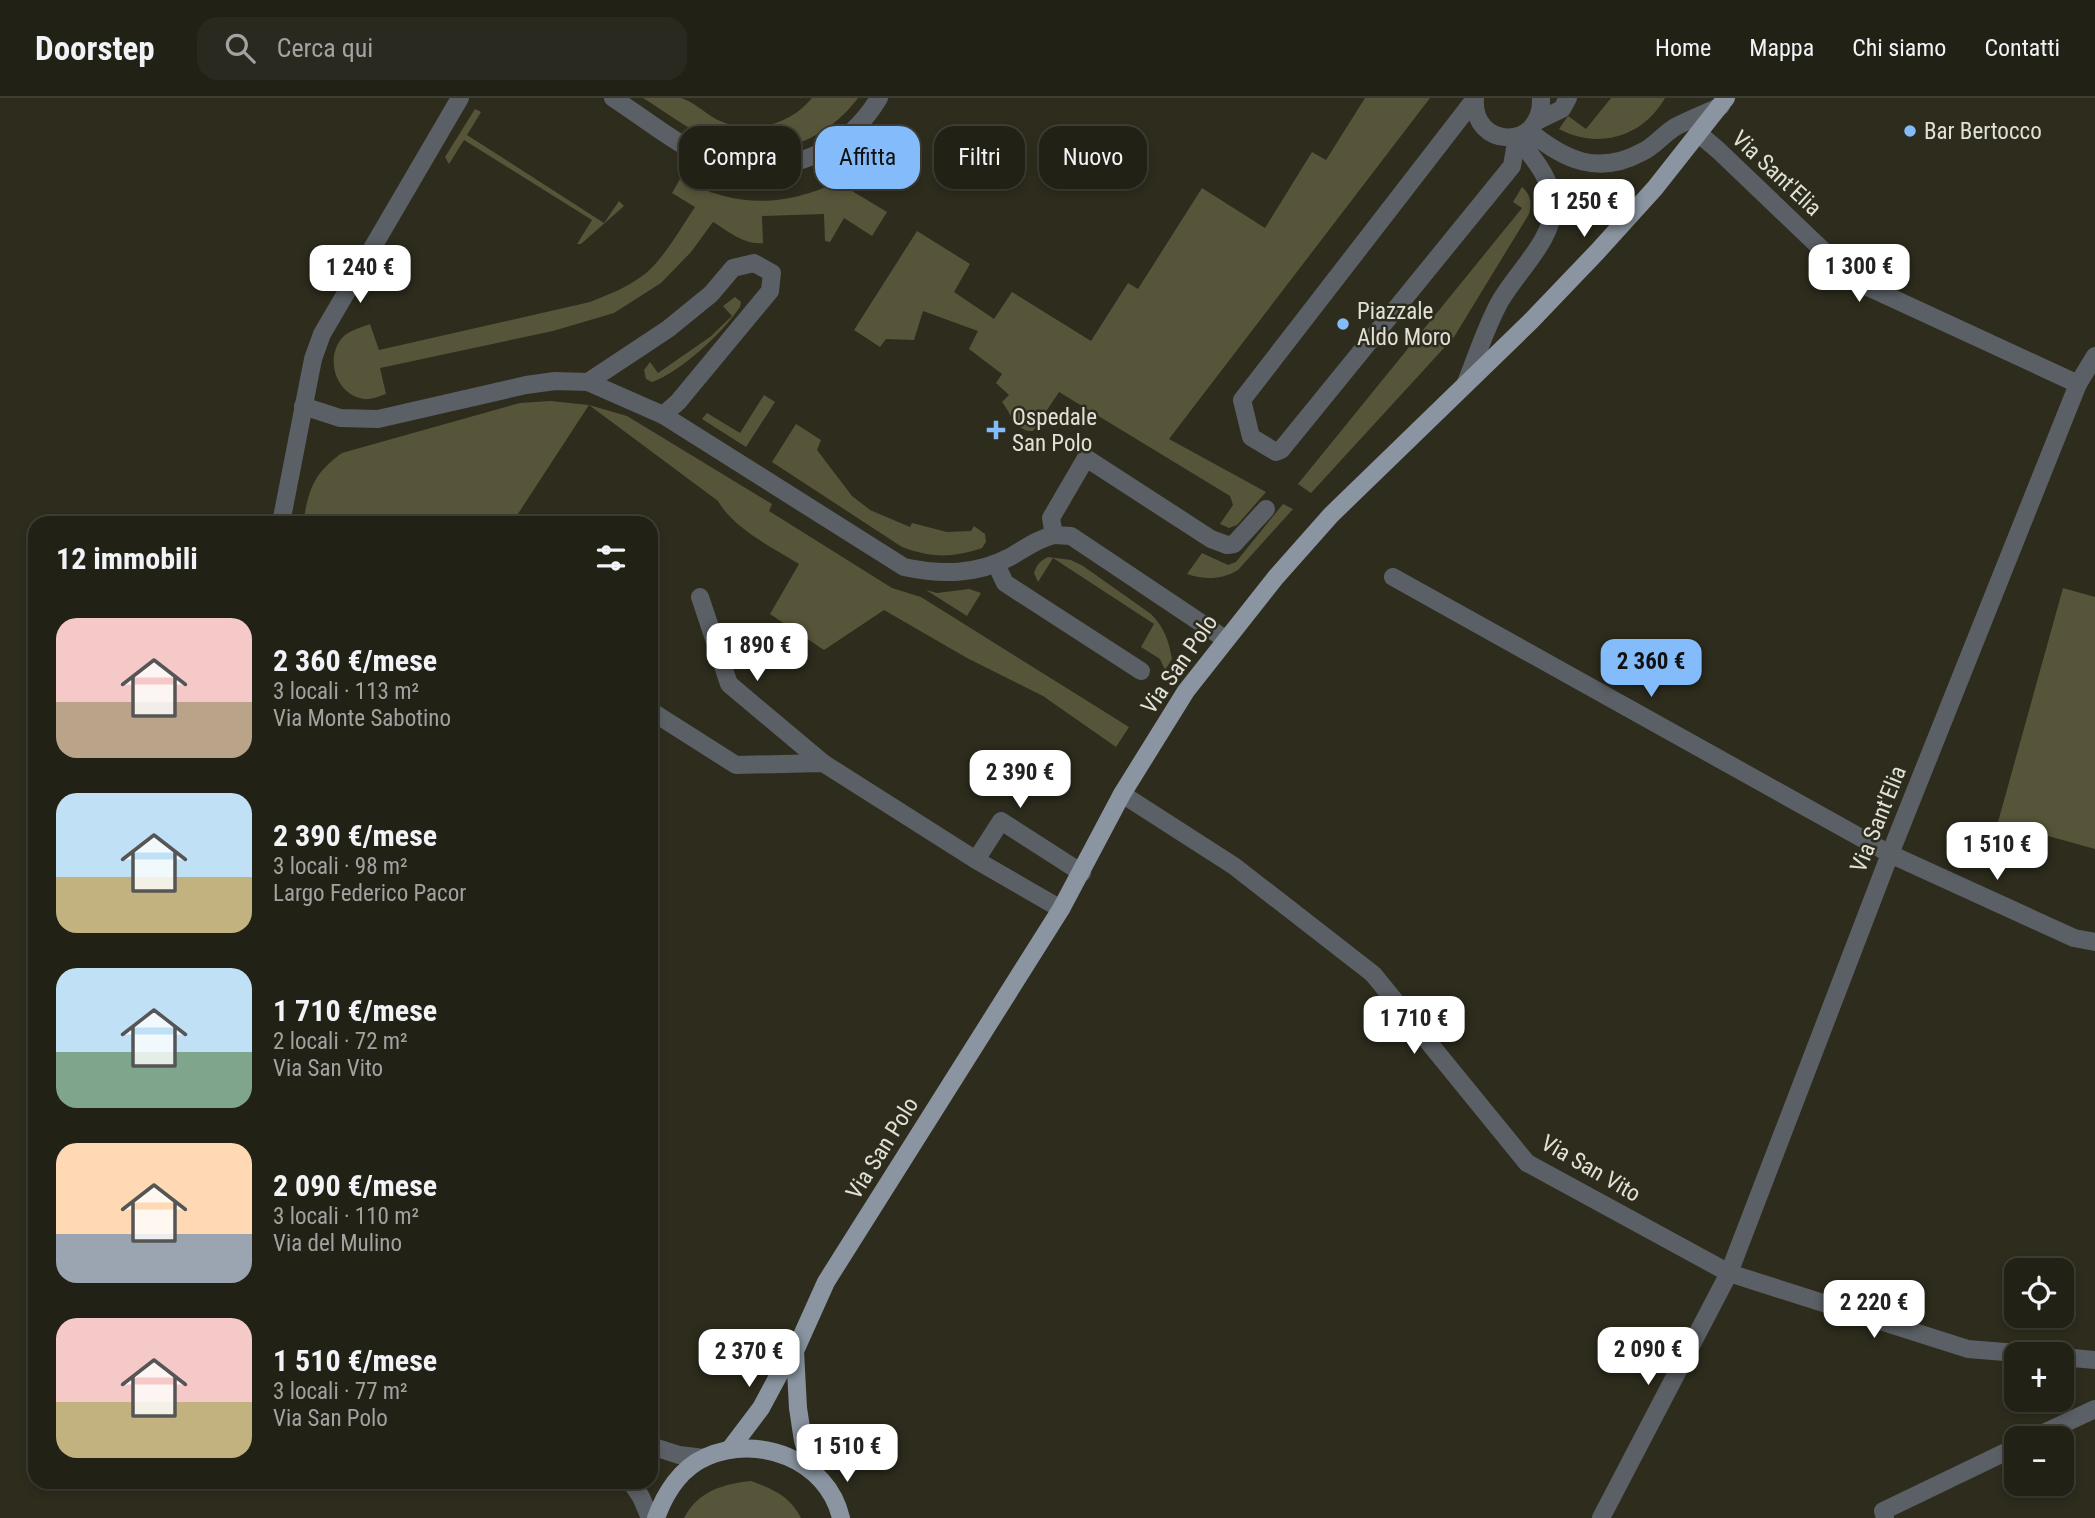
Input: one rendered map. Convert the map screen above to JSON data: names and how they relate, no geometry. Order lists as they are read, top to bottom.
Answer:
{
  "streets": {
    "main road": ["Via San Polo"],
    "street": ["Via Sant'Elia", "Via San Vito"]
  },
  "crossings": [
    ["Via Sant'Elia", "Via San Polo"],
    ["Via Sant'Elia", "Via San Vito"],
    ["Via San Polo", "Via San Vito"]
  ],
  "places": {
    "other": ["Bar Bertocco", "Piazzale Aldo Moro"],
    "health": ["Ospedale San Polo"]
  },
  "page": {
    "header": "Doorstep",
    "search": "Cerca qui",
    "nav": [
      "Home",
      "Mappa",
      "Chi siamo",
      "Contatti"
    ],
    "chip": [
      "Compra",
      "Affitta",
      "Filtri",
      "Nuovo"
    ],
    "price": [
      "1 250 €",
      "1 300 €",
      "1 240 €",
      "1 890 €",
      "2 360 €",
      "2 390 €",
      "1 510 €",
      "1 710 €",
      "2 220 €",
      "2 090 €",
      "2 370 €",
      "1 510 €"
    ],
    "heading": "12 immobili",
    "list": [
      {
        "name": "2 360 €/mese",
        "note": "3 locali · 113 m² · Via Monte Sabotino"
      },
      {
        "name": "2 390 €/mese",
        "note": "3 locali · 98 m² · Largo Federico Pacor"
      },
      {
        "name": "1 710 €/mese",
        "note": "2 locali · 72 m² · Via San Vito"
      },
      {
        "name": "2 090 €/mese",
        "note": "3 locali · 110 m² · Via del Mulino"
      },
      {
        "name": "1 510 €/mese",
        "note": "3 locali · 77 m² · Via San Polo"
      }
    ],
    "map_buttons": ["+", "−"]
  }
}
